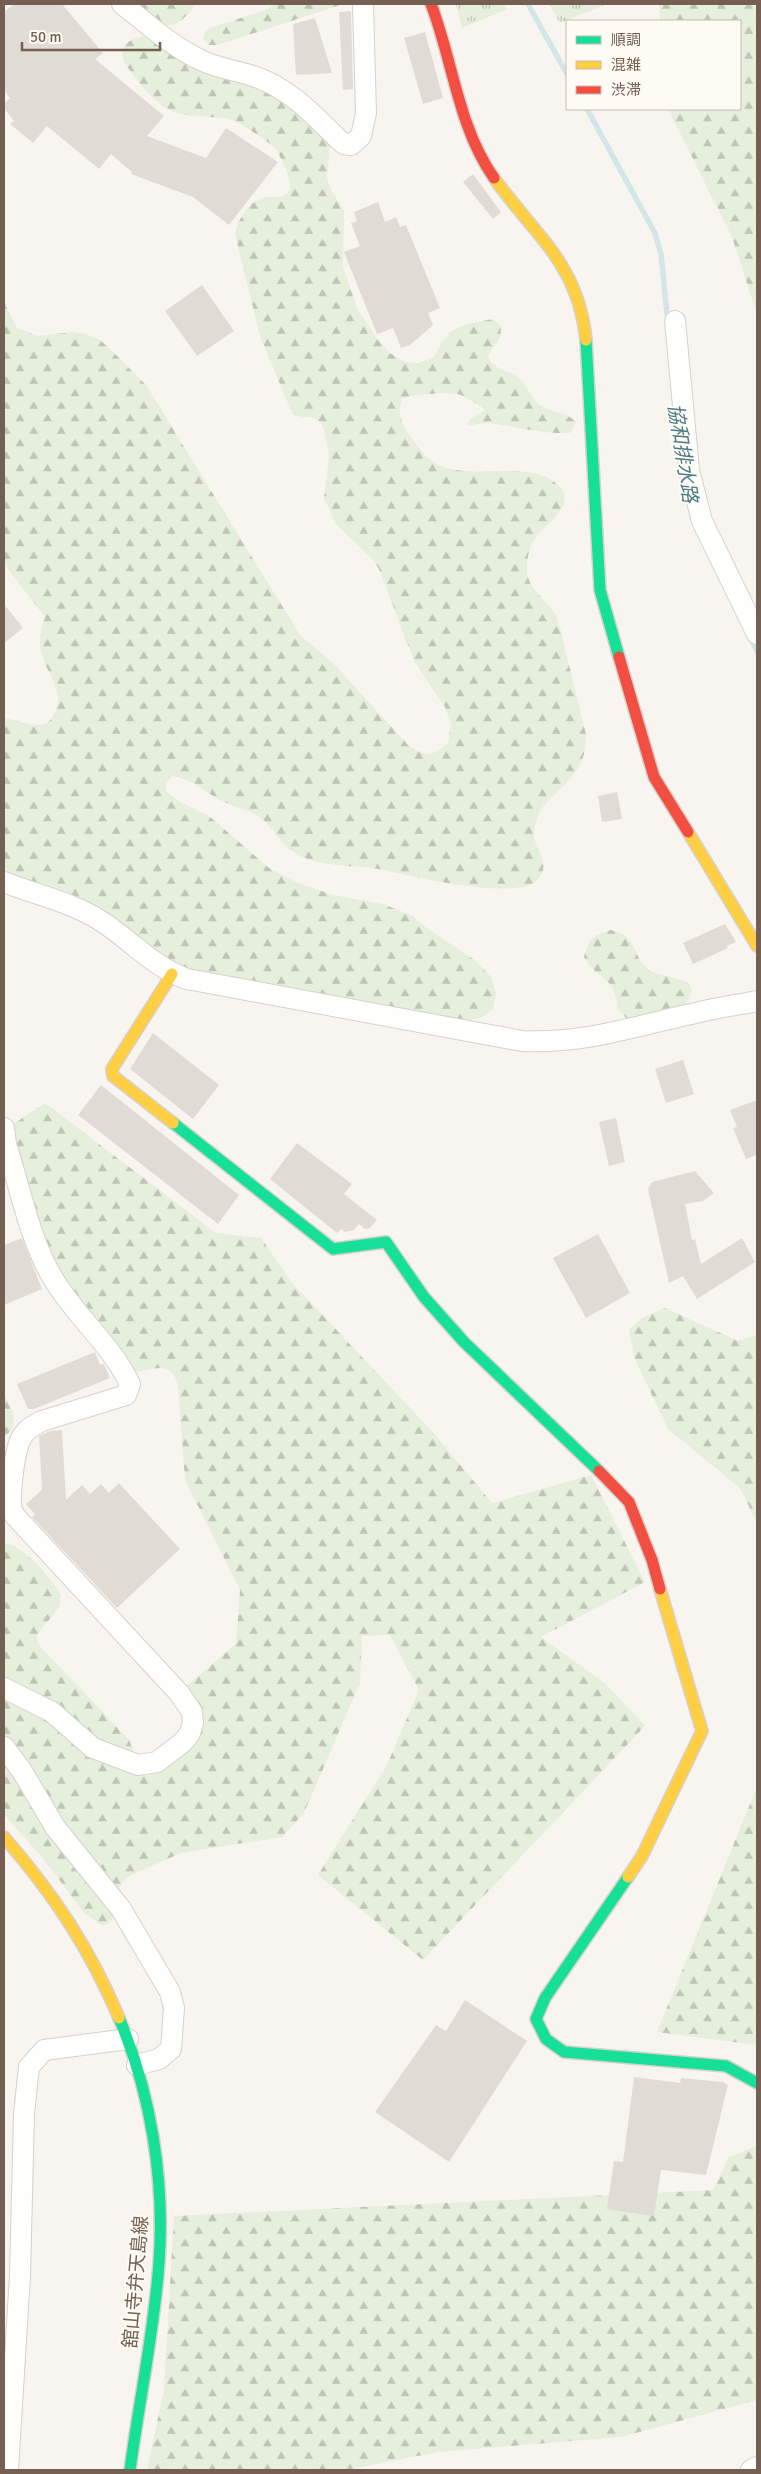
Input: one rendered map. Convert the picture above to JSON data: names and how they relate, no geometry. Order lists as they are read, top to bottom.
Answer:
{
  "streets": {
    "street": ["舘山寺弁天島線"]
  },
  "water": ["協和排水路"],
  "legend": ["順調", "混雑", "渋滞"],
  "scale_bar": "50 m"
}
